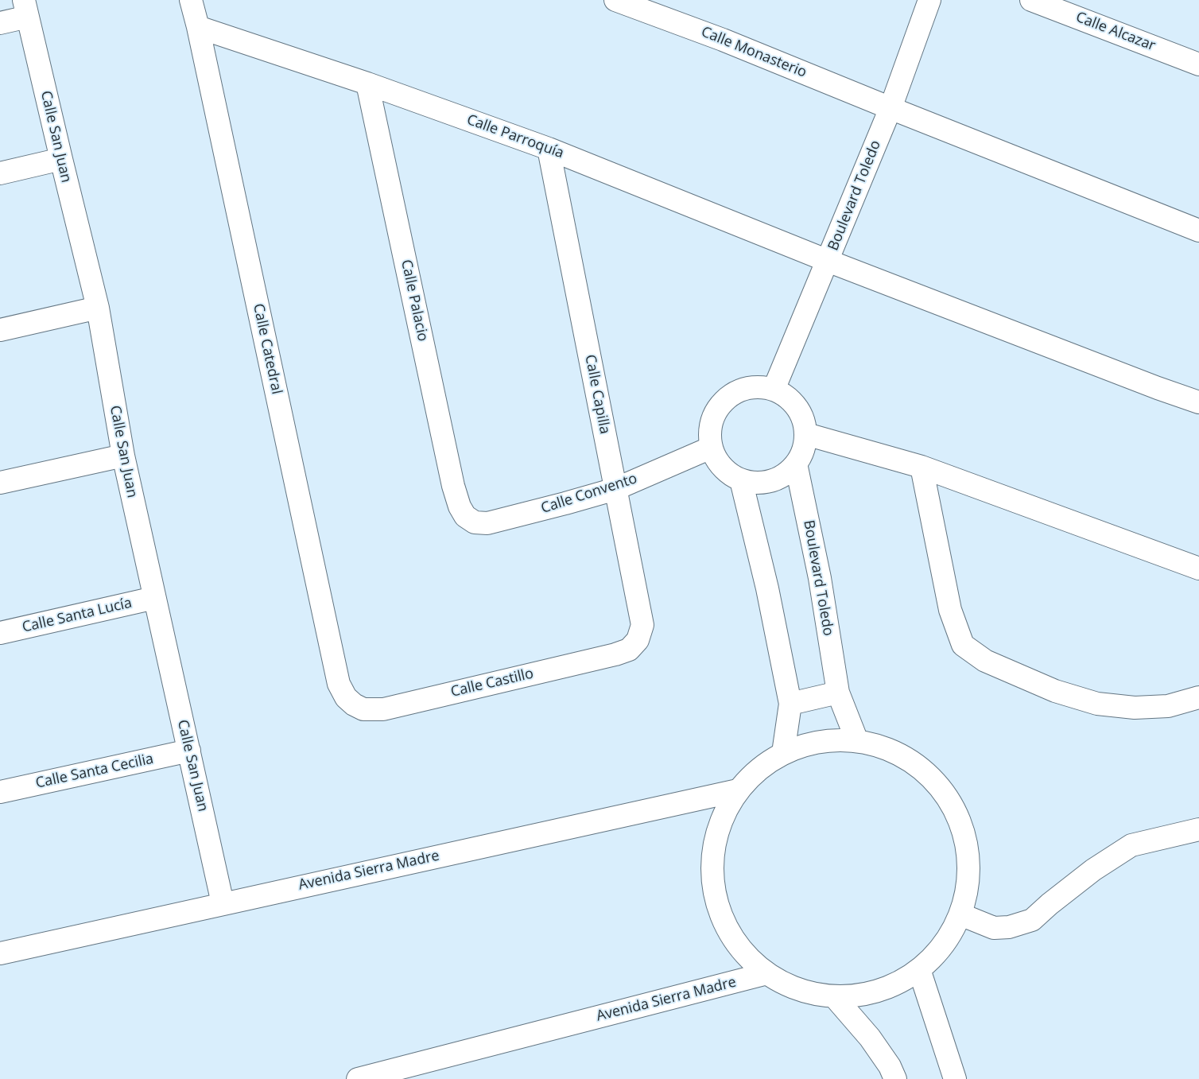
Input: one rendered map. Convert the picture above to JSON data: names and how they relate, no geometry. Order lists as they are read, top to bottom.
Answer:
{
  "streets": {
    "street": [
      "Calle Alcazar",
      "Calle Monasterio",
      "Calle San Juan",
      "Calle Parroquía",
      "Boulevard Toledo",
      "Calle Palacio",
      "Calle Catedral",
      "Calle Capilla",
      "Calle Convento",
      "Calle Santa Lucía",
      "Calle Castillo",
      "Calle Santa Cecilia",
      "Avenida Sierra Madre"
    ]
  },
  "crossings": [
    ["Calle Monasterio", "Boulevard Toledo"],
    ["Calle San Juan", "Calle Santa Lucía"],
    ["Calle San Juan", "Calle Santa Cecilia"],
    ["Calle San Juan", "Avenida Sierra Madre"],
    ["Calle Parroquía", "Boulevard Toledo"],
    ["Calle Parroquía", "Calle Palacio"],
    ["Calle Parroquía", "Calle Catedral"],
    ["Calle Parroquía", "Calle Capilla"],
    ["Boulevard Toledo", "Calle Convento"],
    ["Calle Palacio", "Calle Convento"],
    ["Calle Catedral", "Calle Castillo"],
    ["Calle Capilla", "Calle Convento"],
    ["Calle Capilla", "Calle Castillo"]
  ]
}
